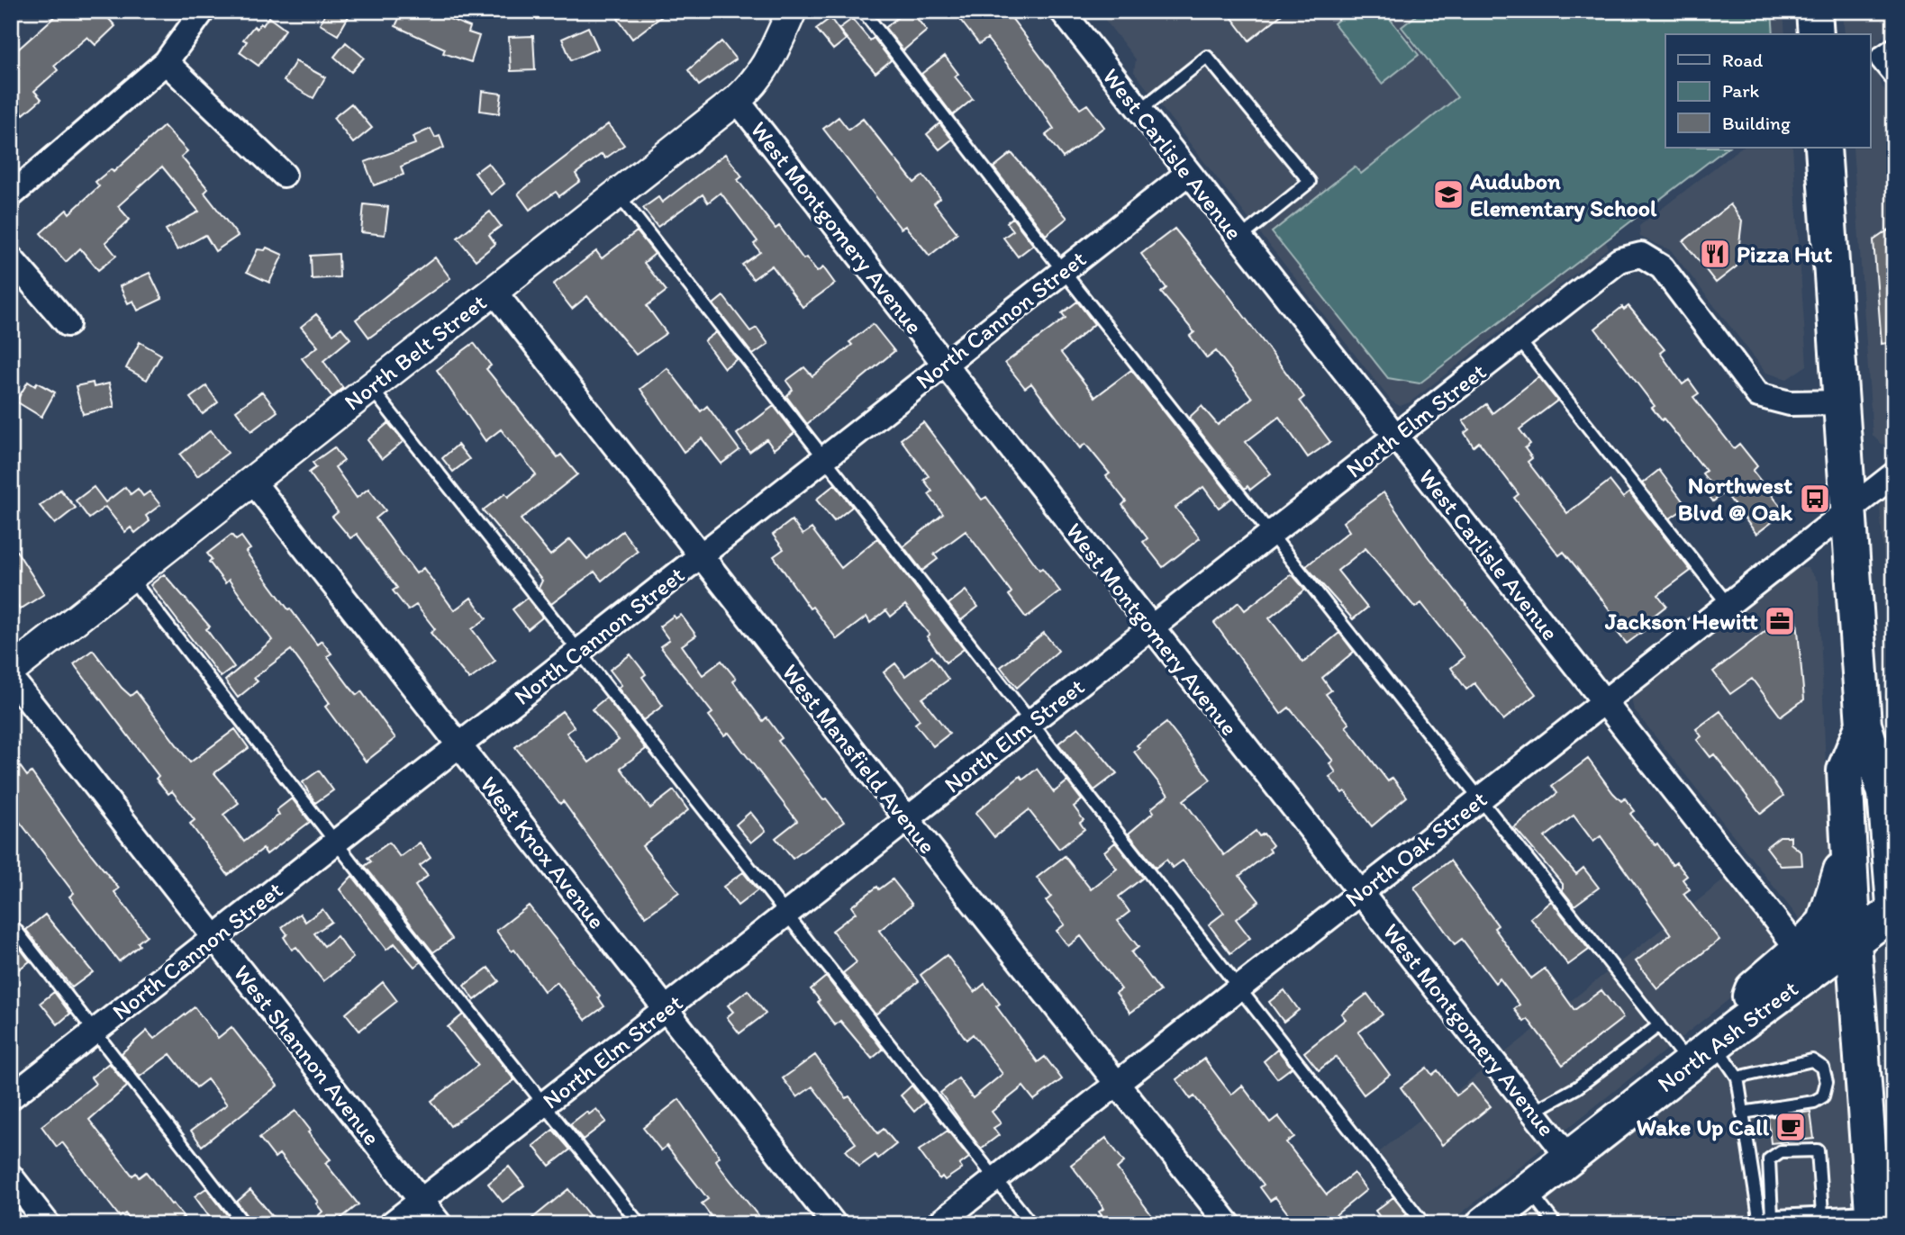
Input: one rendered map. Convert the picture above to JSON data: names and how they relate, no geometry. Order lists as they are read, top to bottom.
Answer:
{
  "streets": {
    "main road": ["North Ash Street"],
    "street": [
      "West Carlisle Avenue",
      "West Montgomery Avenue",
      "North Cannon Street",
      "North Belt Street",
      "North Elm Street",
      "West Mansfield Avenue",
      "North Oak Street",
      "West Knox Avenue",
      "West Shannon Avenue"
    ]
  },
  "crossings": [
    ["West Carlisle Avenue", "North Cannon Street"],
    ["West Carlisle Avenue", "North Elm Street"],
    ["West Carlisle Avenue", "North Oak Street"],
    ["West Montgomery Avenue", "North Cannon Street"],
    ["West Montgomery Avenue", "North Belt Street"],
    ["West Montgomery Avenue", "North Elm Street"],
    ["West Montgomery Avenue", "North Oak Street"],
    ["West Montgomery Avenue", "North Ash Street"],
    ["North Cannon Street", "West Mansfield Avenue"],
    ["North Cannon Street", "West Knox Avenue"],
    ["North Cannon Street", "West Shannon Avenue"],
    ["North Belt Street", "West Mansfield Avenue"],
    ["North Belt Street", "West Knox Avenue"],
    ["North Elm Street", "West Mansfield Avenue"],
    ["North Elm Street", "West Knox Avenue"],
    ["North Elm Street", "West Shannon Avenue"],
    ["West Mansfield Avenue", "North Oak Street"]
  ],
  "places": {
    "school or university": ["Audubon Elementary School"],
    "restaurant": ["Pizza Hut"],
    "bus stop": ["Northwest Blvd @ Oak"],
    "office": ["Jackson Hewitt"],
    "cafe": ["Wake Up Call"]
  },
  "legend": ["Road", "Park", "Building"]
}
